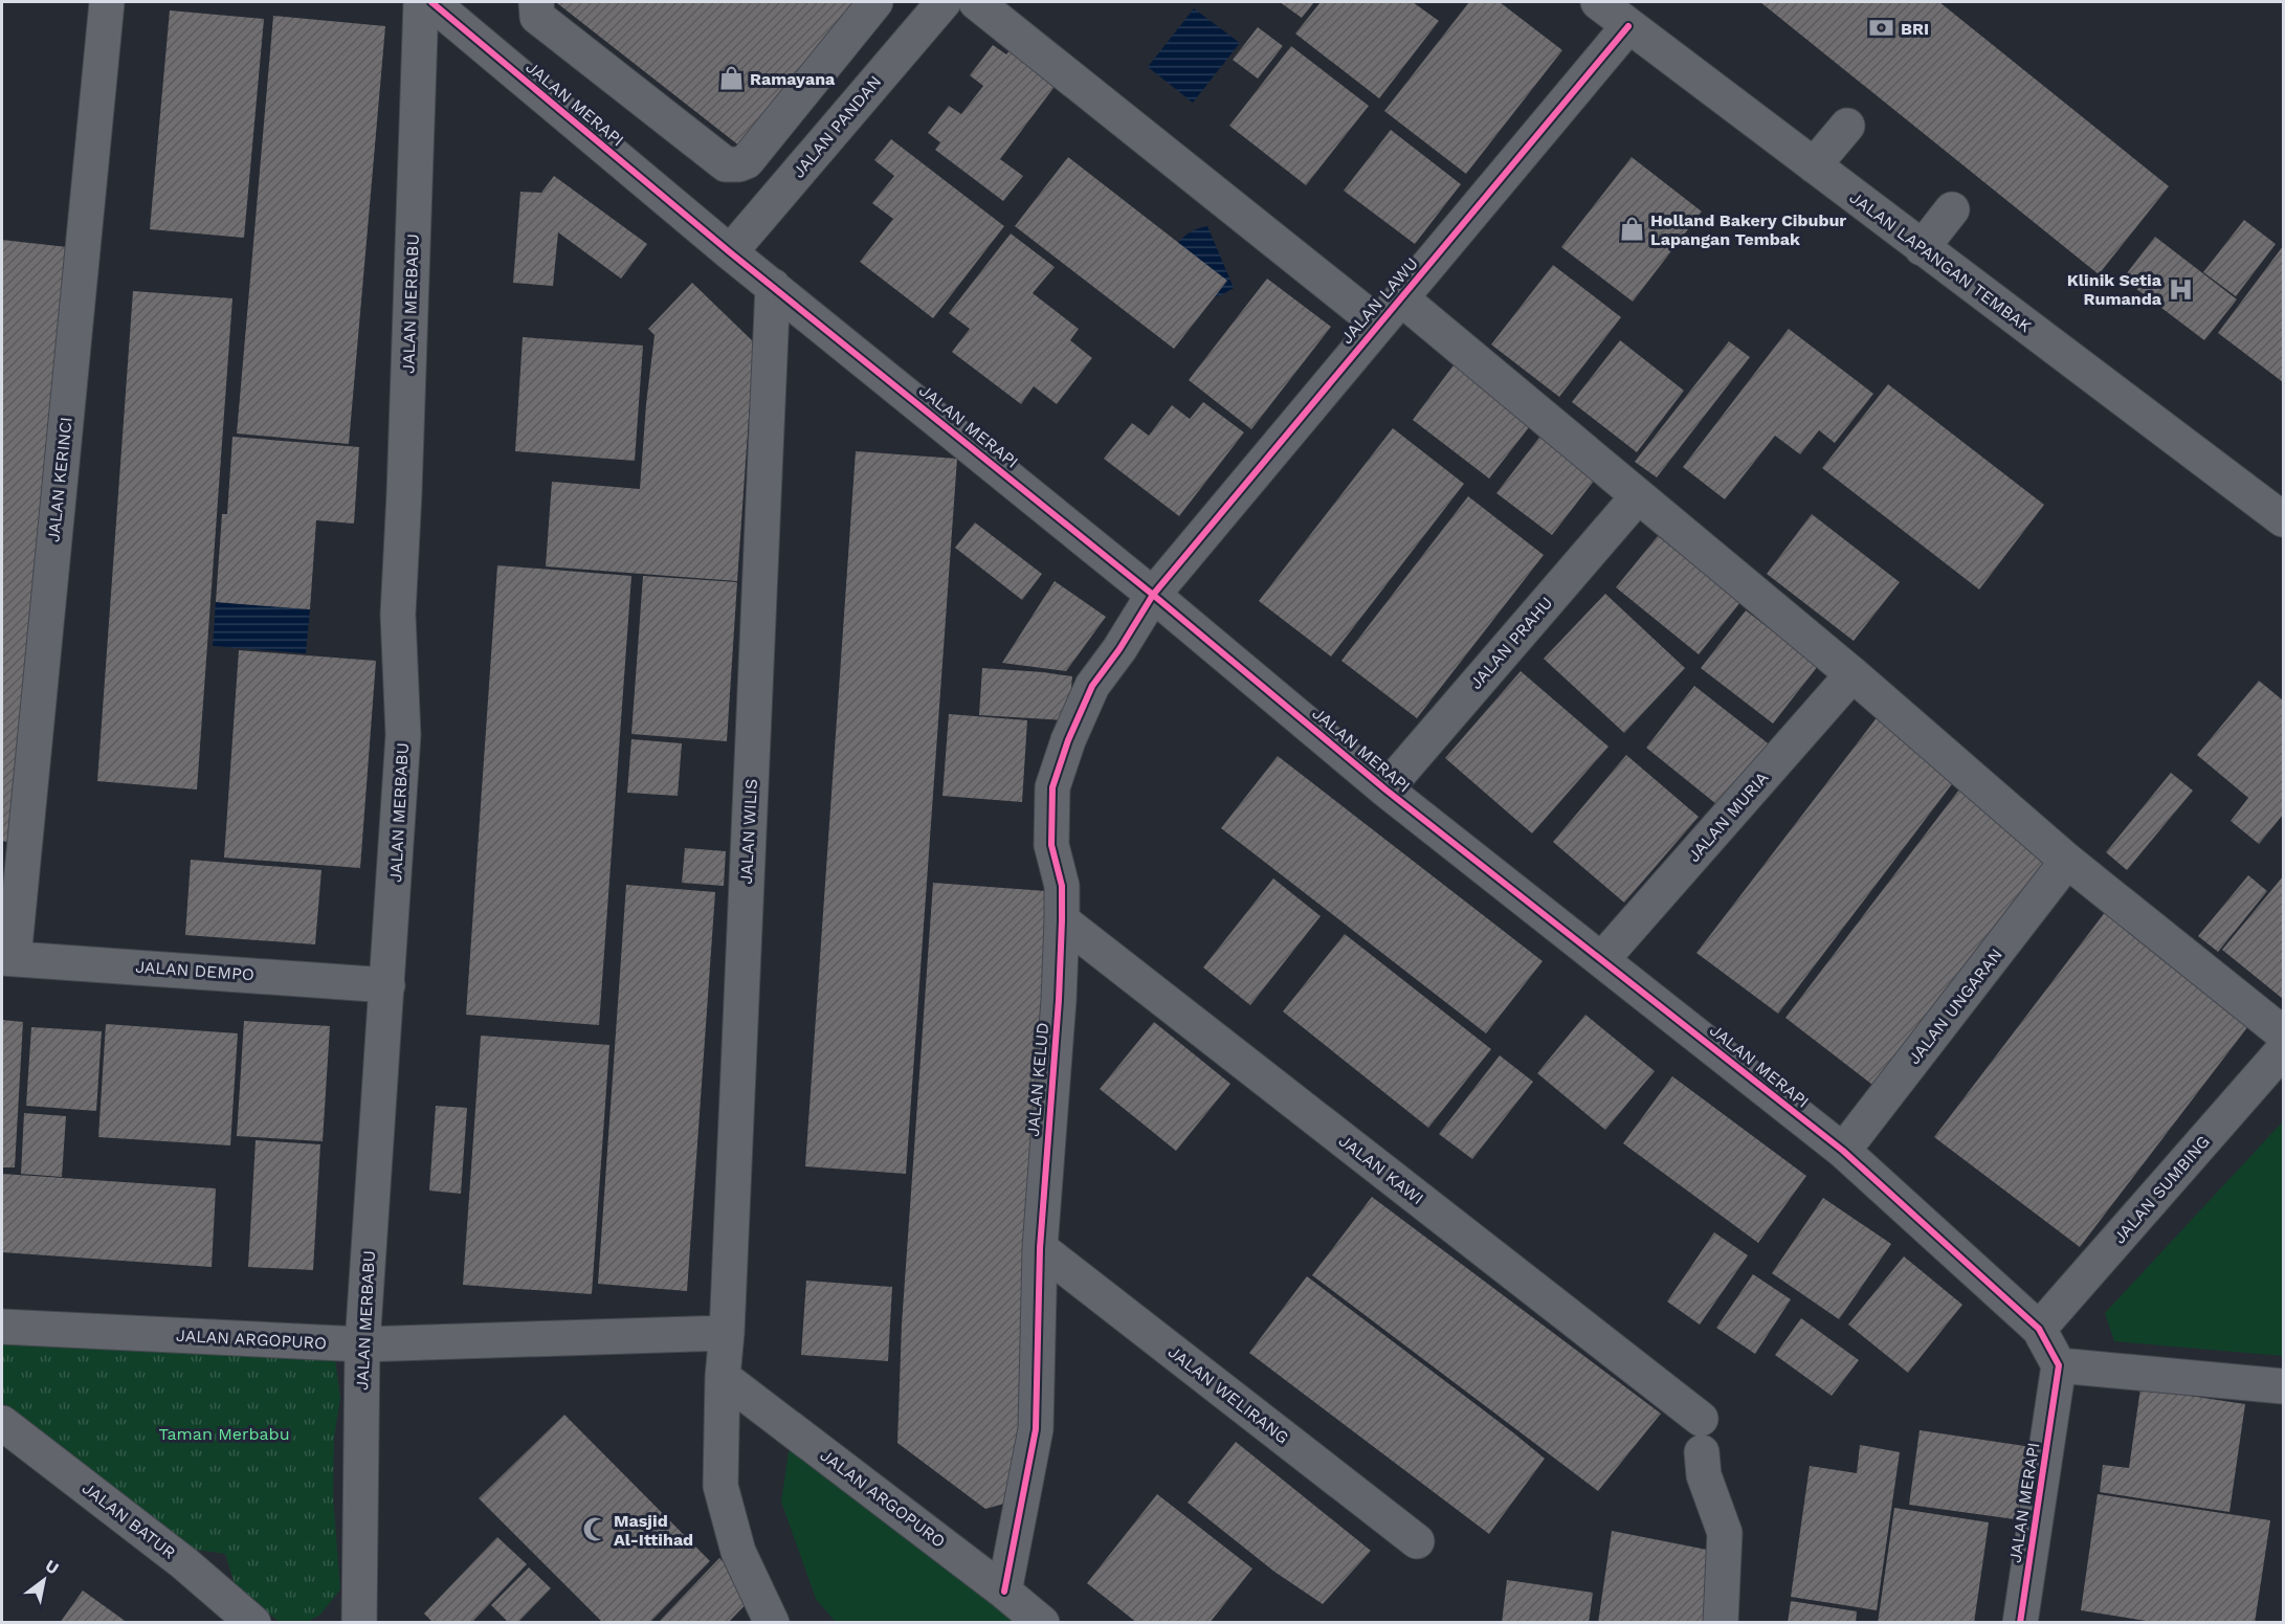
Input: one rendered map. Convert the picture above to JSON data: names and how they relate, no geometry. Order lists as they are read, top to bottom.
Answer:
{
  "streets": {
    "street": [
      "JALAN MERAPI",
      "JALAN PANDAN",
      "JALAN LAPANGAN TEMBAK",
      "JALAN LAWU",
      "JALAN MERBABU",
      "JALAN KERINCI",
      "JALAN PRAHU",
      "JALAN MURIA",
      "JALAN WILIS",
      "JALAN DEMPO",
      "JALAN UNGARAN",
      "JALAN KELUD",
      "JALAN KAWI",
      "JALAN SUMBING",
      "JALAN ARGOPURO",
      "JALAN WELIRANG",
      "JALAN BATUR"
    ]
  },
  "crossings": [
    ["JALAN MERAPI", "JALAN PANDAN"],
    ["JALAN MERAPI", "JALAN LAWU"],
    ["JALAN MERAPI", "JALAN PRAHU"],
    ["JALAN MERAPI", "JALAN MURIA"],
    ["JALAN MERAPI", "JALAN WILIS"],
    ["JALAN MERAPI", "JALAN UNGARAN"],
    ["JALAN MERAPI", "JALAN KELUD"],
    ["JALAN MERAPI", "JALAN SUMBING"],
    ["JALAN LAPANGAN TEMBAK", "JALAN LAWU"],
    ["JALAN LAWU", "JALAN KELUD"],
    ["JALAN MERBABU", "JALAN DEMPO"],
    ["JALAN MERBABU", "JALAN ARGOPURO"],
    ["JALAN KERINCI", "JALAN DEMPO"],
    ["JALAN WILIS", "JALAN ARGOPURO"],
    ["JALAN KELUD", "JALAN KAWI"],
    ["JALAN KELUD", "JALAN ARGOPURO"],
    ["JALAN KELUD", "JALAN WELIRANG"]
  ],
  "parks": ["Taman Merbabu"],
  "places": {
    "bank": ["BRI"],
    "shop": ["Ramayana", "Holland Bakery Cibubur Lapangan Tembak"],
    "hospital": ["Klinik Setia Rumanda"],
    "mosque": ["Masjid Al-Ittihad"]
  },
  "north": "top right"
}
